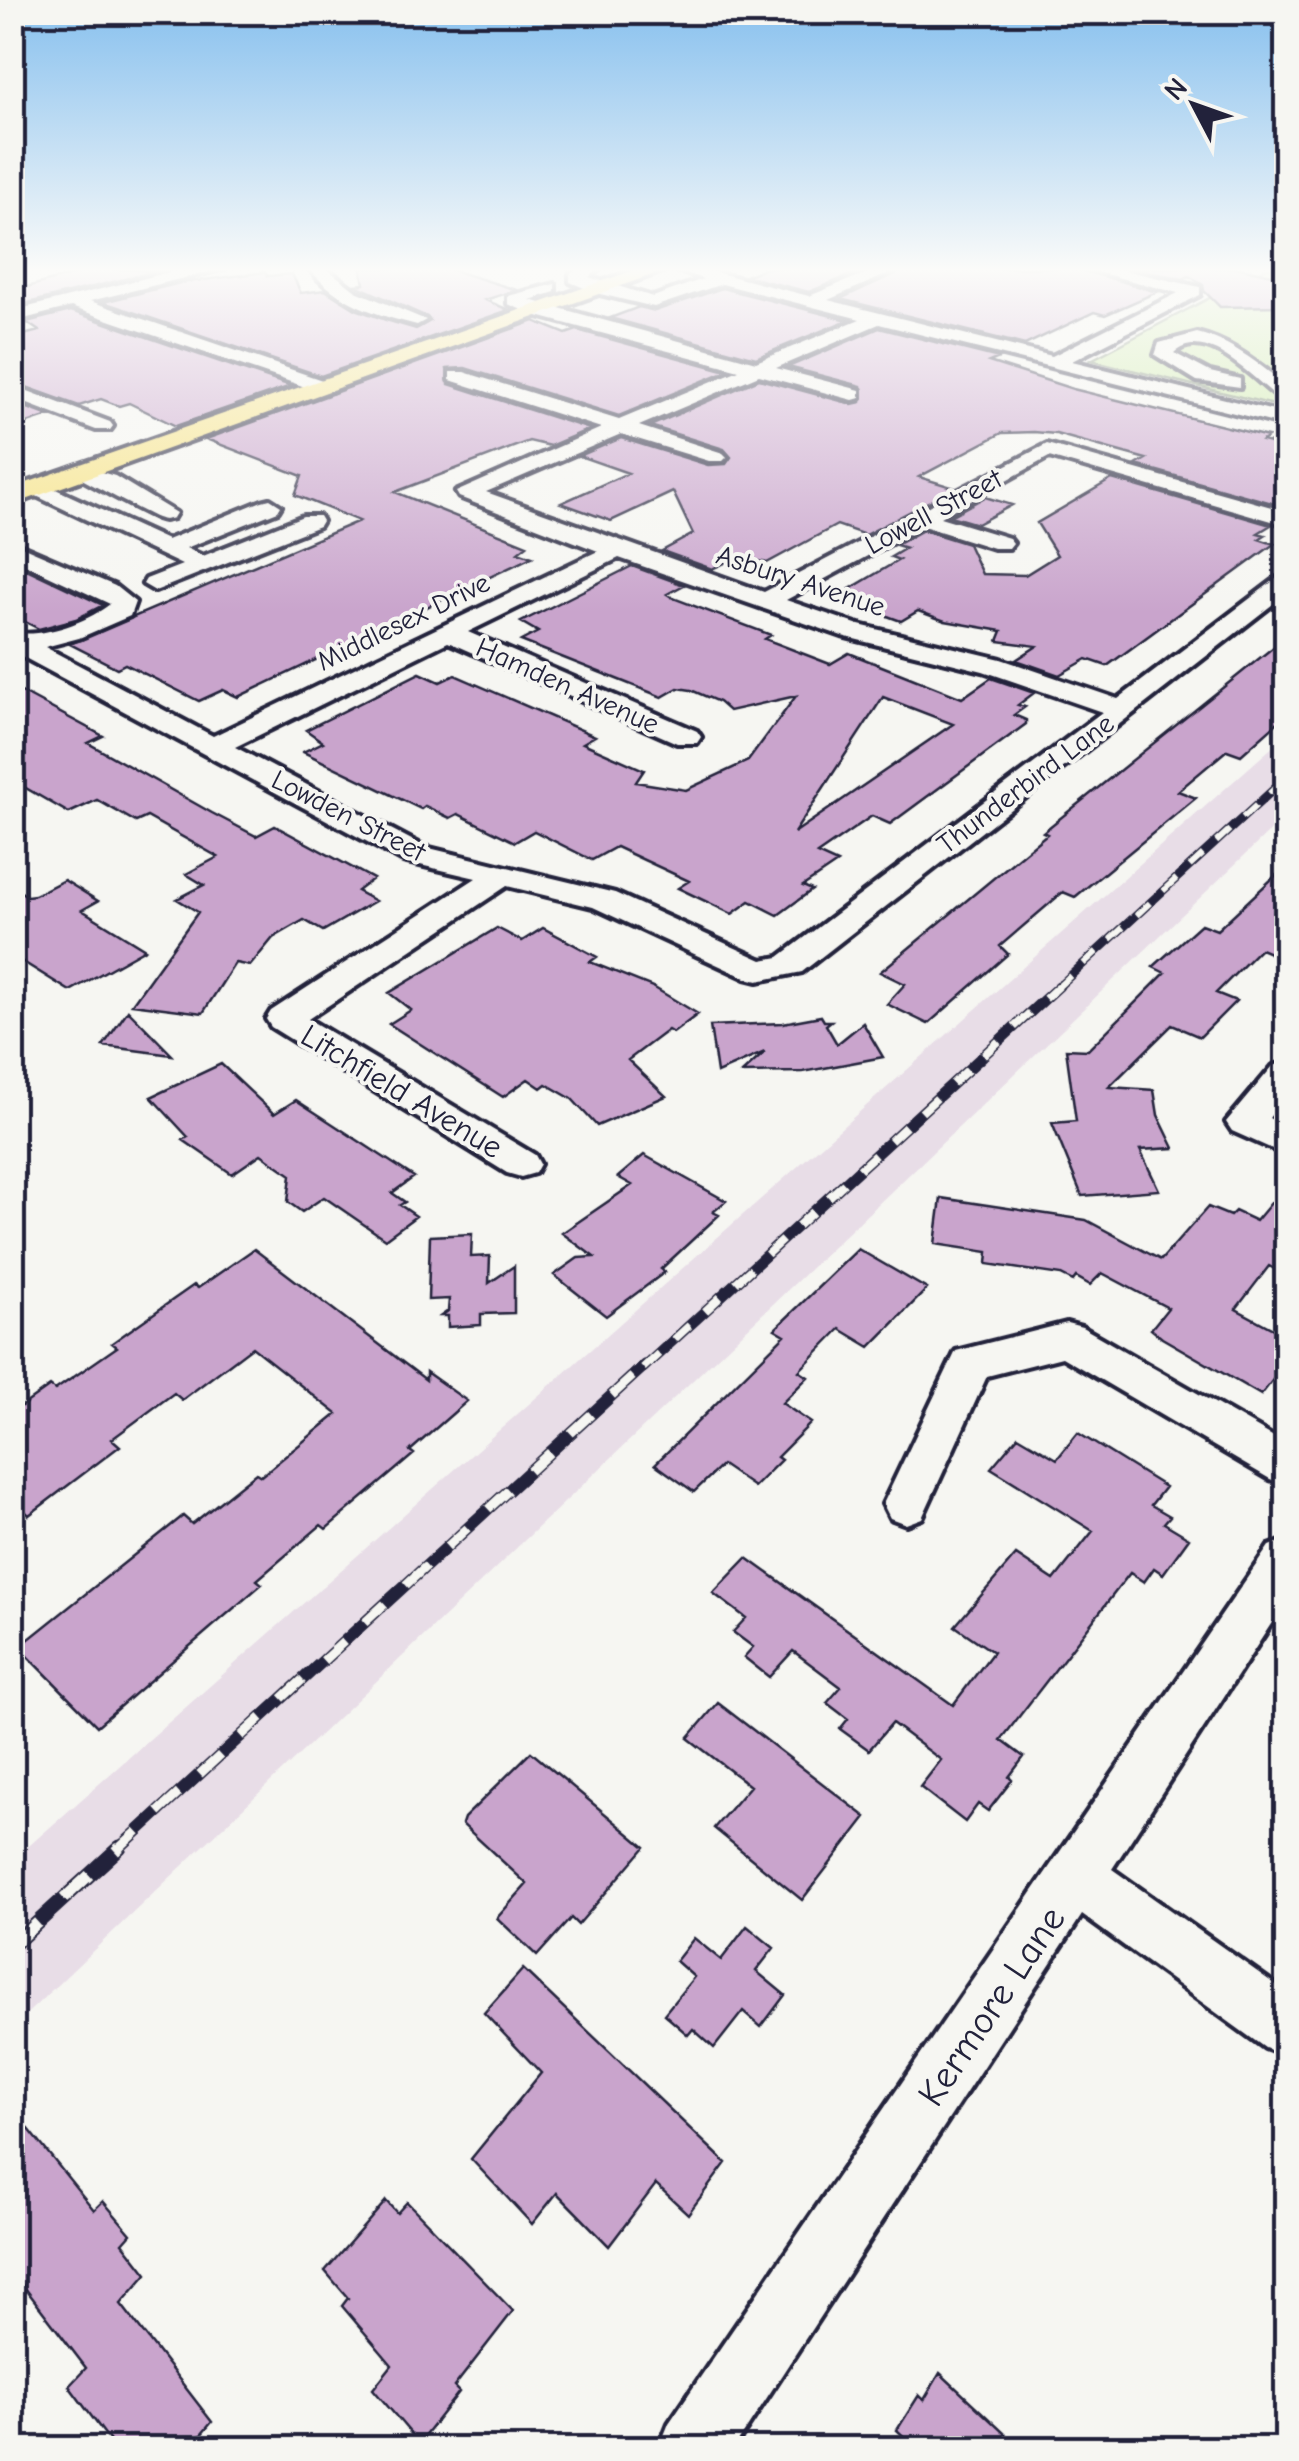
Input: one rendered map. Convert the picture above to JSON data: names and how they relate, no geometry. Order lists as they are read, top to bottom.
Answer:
{
  "streets": {
    "street": [
      "Lowell Street",
      "Asbury Avenue",
      "Middlesex Drive",
      "Hamden Avenue",
      "Thunderbird Lane",
      "Lowden Street",
      "Litchfield Avenue",
      "Kermore Lane"
    ]
  },
  "crossings": [
    ["Lowell Street", "Asbury Avenue"],
    ["Asbury Avenue", "Middlesex Drive"],
    ["Asbury Avenue", "Thunderbird Lane"],
    ["Middlesex Drive", "Hamden Avenue"],
    ["Middlesex Drive", "Lowden Street"],
    ["Thunderbird Lane", "Lowden Street"],
    ["Lowden Street", "Litchfield Avenue"]
  ],
  "north": "top left"
}
